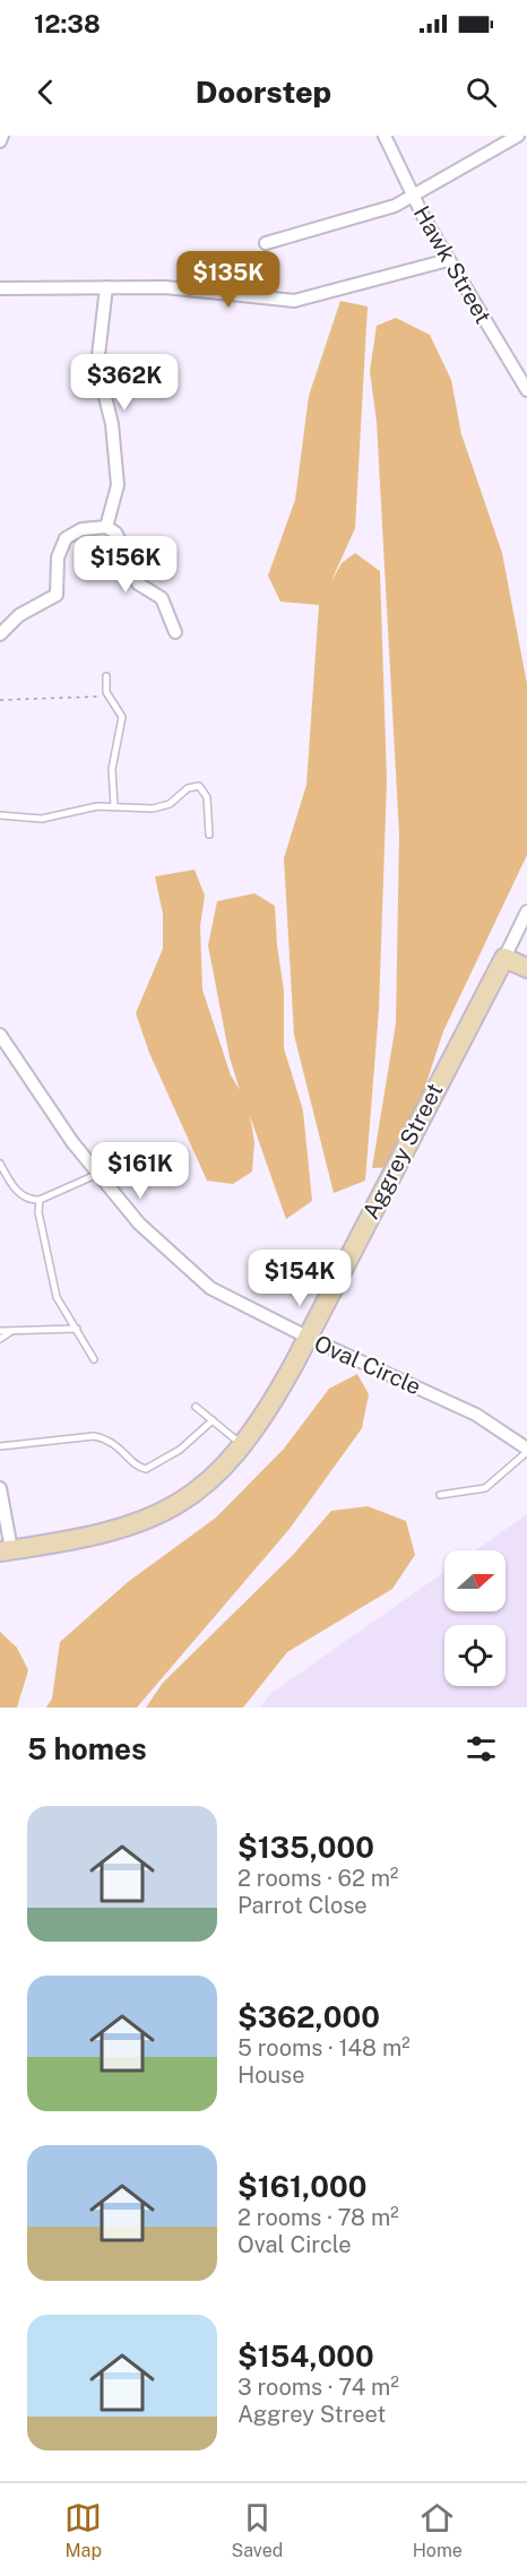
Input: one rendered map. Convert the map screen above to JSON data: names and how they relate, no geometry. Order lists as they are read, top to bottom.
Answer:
{
  "streets": {
    "main road": ["Aggrey Street"],
    "street": ["Hawk Street", "Oval Circle"]
  },
  "crossings": [
    ["Aggrey Street", "Oval Circle"]
  ],
  "north": "right",
  "page": {
    "status": "12:38",
    "header": "Doorstep",
    "price": [
      "$135K",
      "$362K",
      "$156K",
      "$161K",
      "$154K"
    ],
    "heading": "5 homes",
    "list": [
      {
        "name": "$135,000",
        "note": "2 rooms · 62 m² · Parrot Close"
      },
      {
        "name": "$362,000",
        "note": "5 rooms · 148 m² · House"
      },
      {
        "name": "$161,000",
        "note": "2 rooms · 78 m² · Oval Circle"
      },
      {
        "name": "$154,000",
        "note": "3 rooms · 74 m² · Aggrey Street"
      }
    ],
    "tabs": ["Map", "Saved", "Home"]
  }
}
